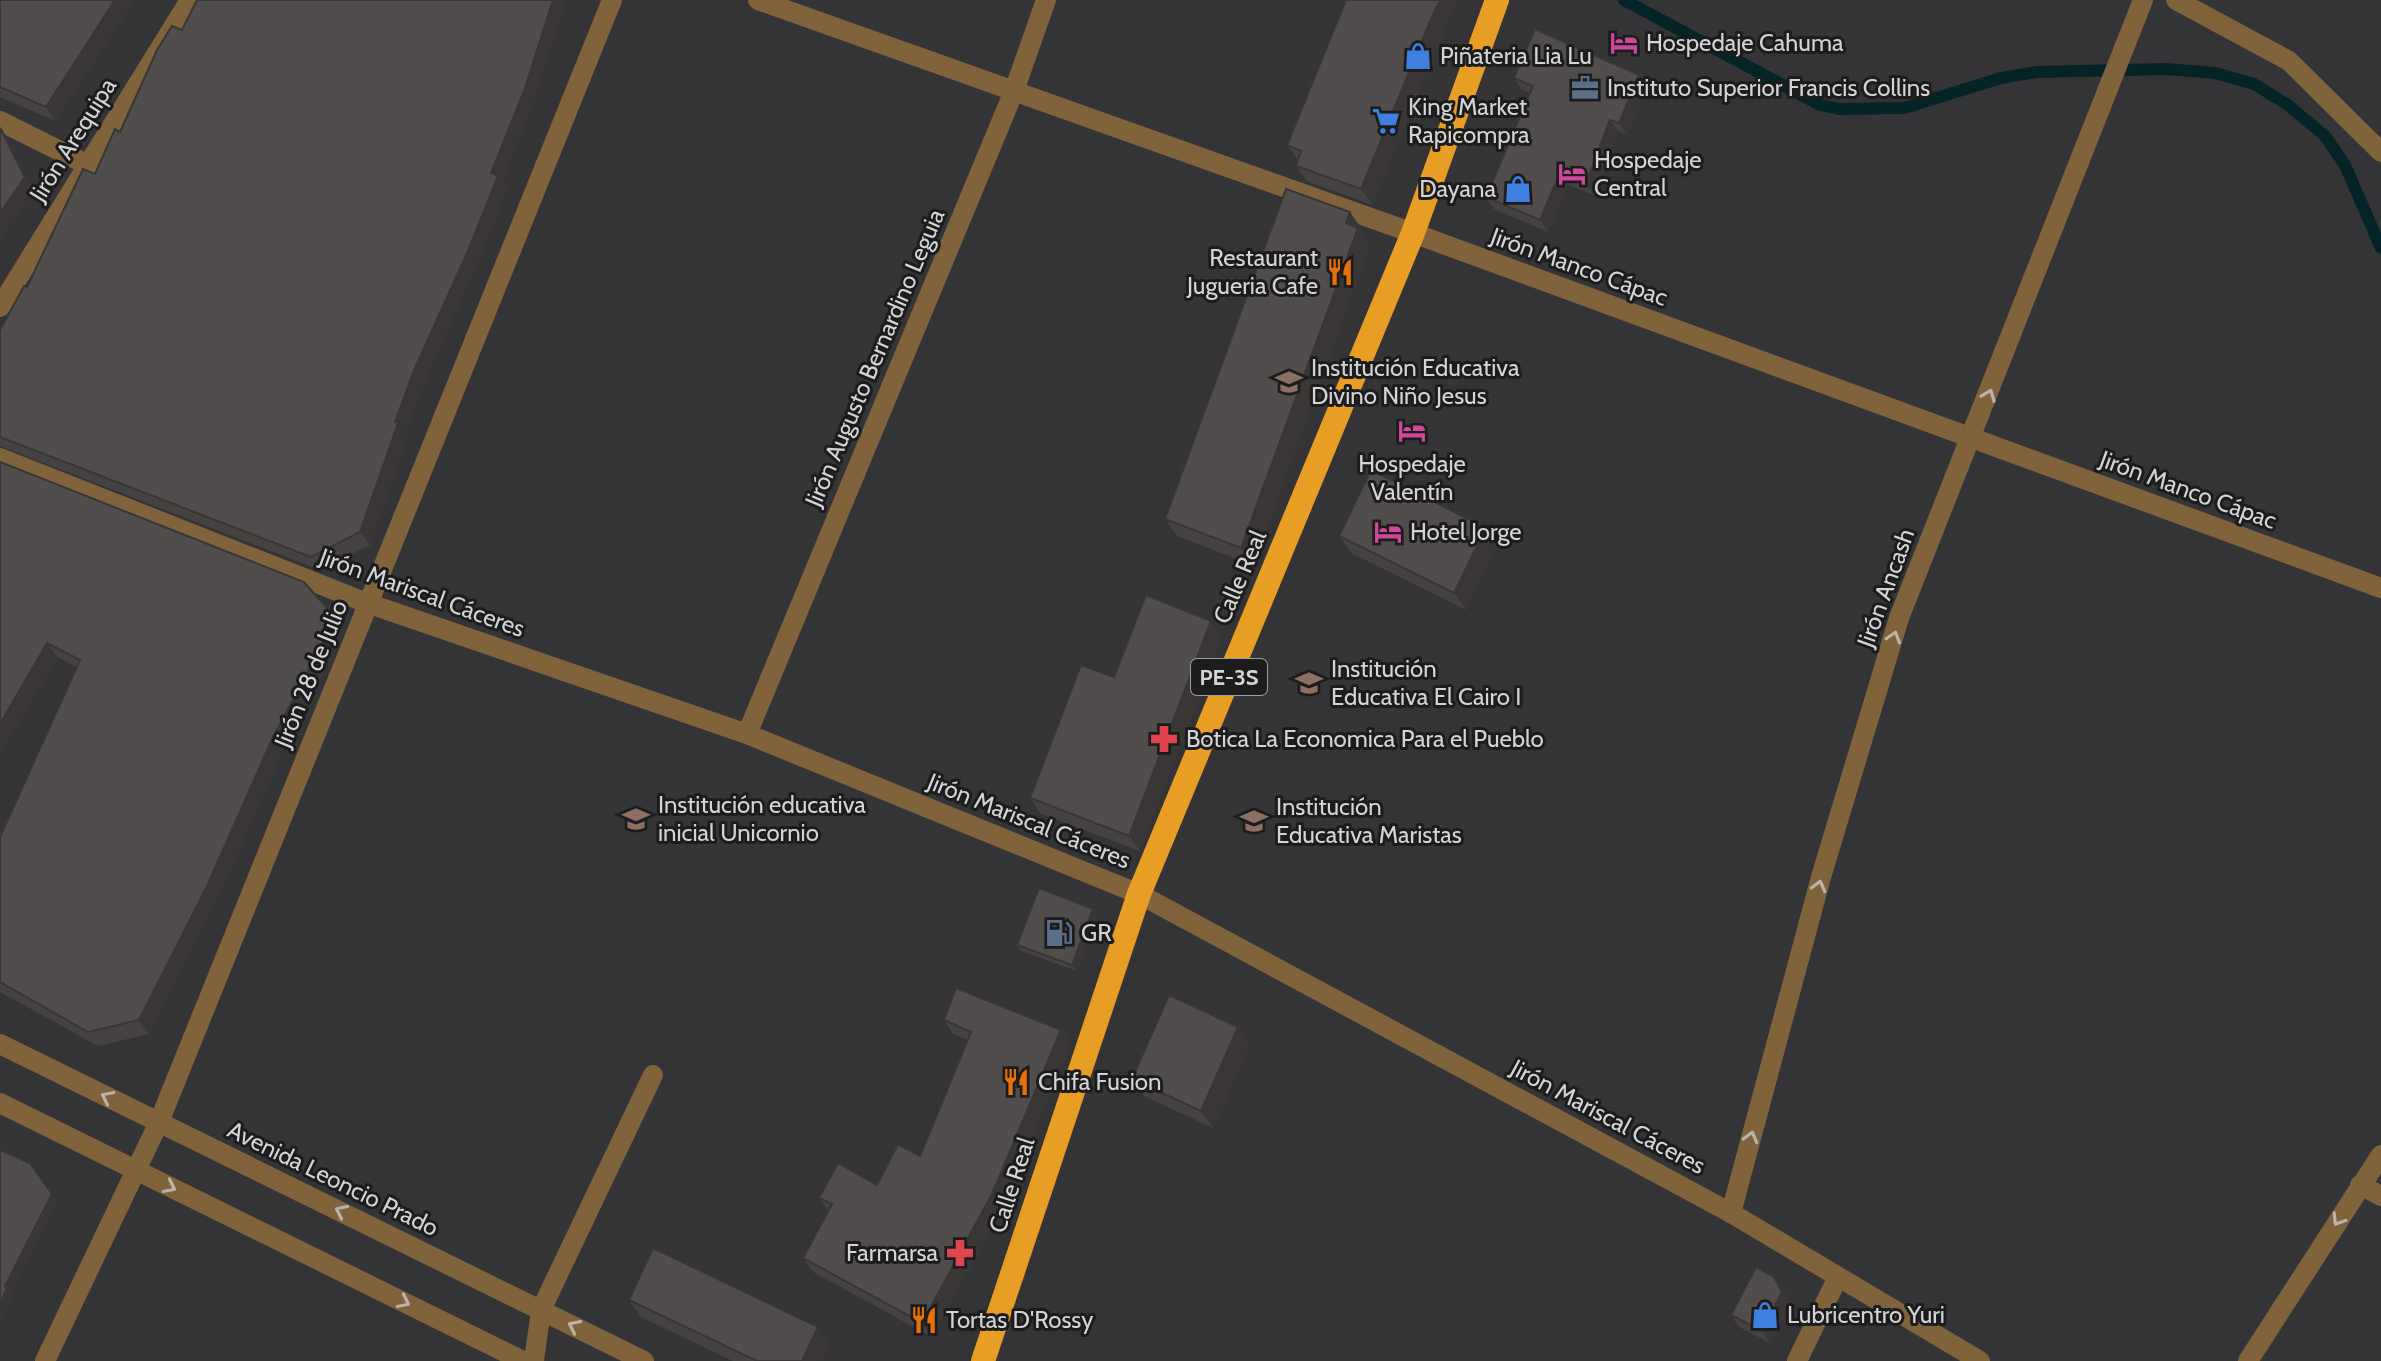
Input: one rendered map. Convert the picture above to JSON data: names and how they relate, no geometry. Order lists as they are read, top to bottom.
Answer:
{
  "streets": {
    "highway": ["Calle Real", "PE-3S"],
    "street": [
      "Jirón Arequipa",
      "Jirón Manco Cápac",
      "Jirón Augusto Bernardino Leguia",
      "Jirón Ancash",
      "Jirón Mariscal Cáceres",
      "Jirón 28 de Julio",
      "Avenida Leoncio Prado"
    ]
  },
  "crossings": [
    ["Jirón Manco Cápac", "Jirón Augusto Bernardino Leguia"],
    ["Jirón Manco Cápac", "Calle Real"],
    ["Jirón Manco Cápac", "Jirón Ancash"],
    ["Jirón Augusto Bernardino Leguia", "Jirón Mariscal Cáceres"],
    ["Calle Real", "Jirón Mariscal Cáceres"],
    ["Jirón Ancash", "Jirón Mariscal Cáceres"],
    ["Jirón Mariscal Cáceres", "Jirón 28 de Julio"],
    ["Jirón 28 de Julio", "Avenida Leoncio Prado"]
  ],
  "one_way": ["Jirón Ancash"],
  "places": {
    "hotel": [
      "Hospedaje Cahuma",
      "Hospedaje Central",
      "Hospedaje Valentín",
      "Hotel Jorge"
    ],
    "shop": ["Piñateria Lia Lu", "Dayana", "Lubricentro Yuri"],
    "office": ["Instituto Superior Francis Collins"],
    "supermarket": ["King Market Rapicompra"],
    "restaurant": ["Restaurant Jugueria Cafe", "Chifa Fusion", "Tortas D'Rossy"],
    "school or university": [
      "Institución Educativa Divino Niño Jesus",
      "Institución Educativa El Cairo I",
      "Institución educativa inicial Unicornio",
      "Institución Educativa Maristas"
    ],
    "pharmacy": ["Botica La Economica Para el Pueblo", "Farmarsa"],
    "fuel station": ["GR"]
  }
}
